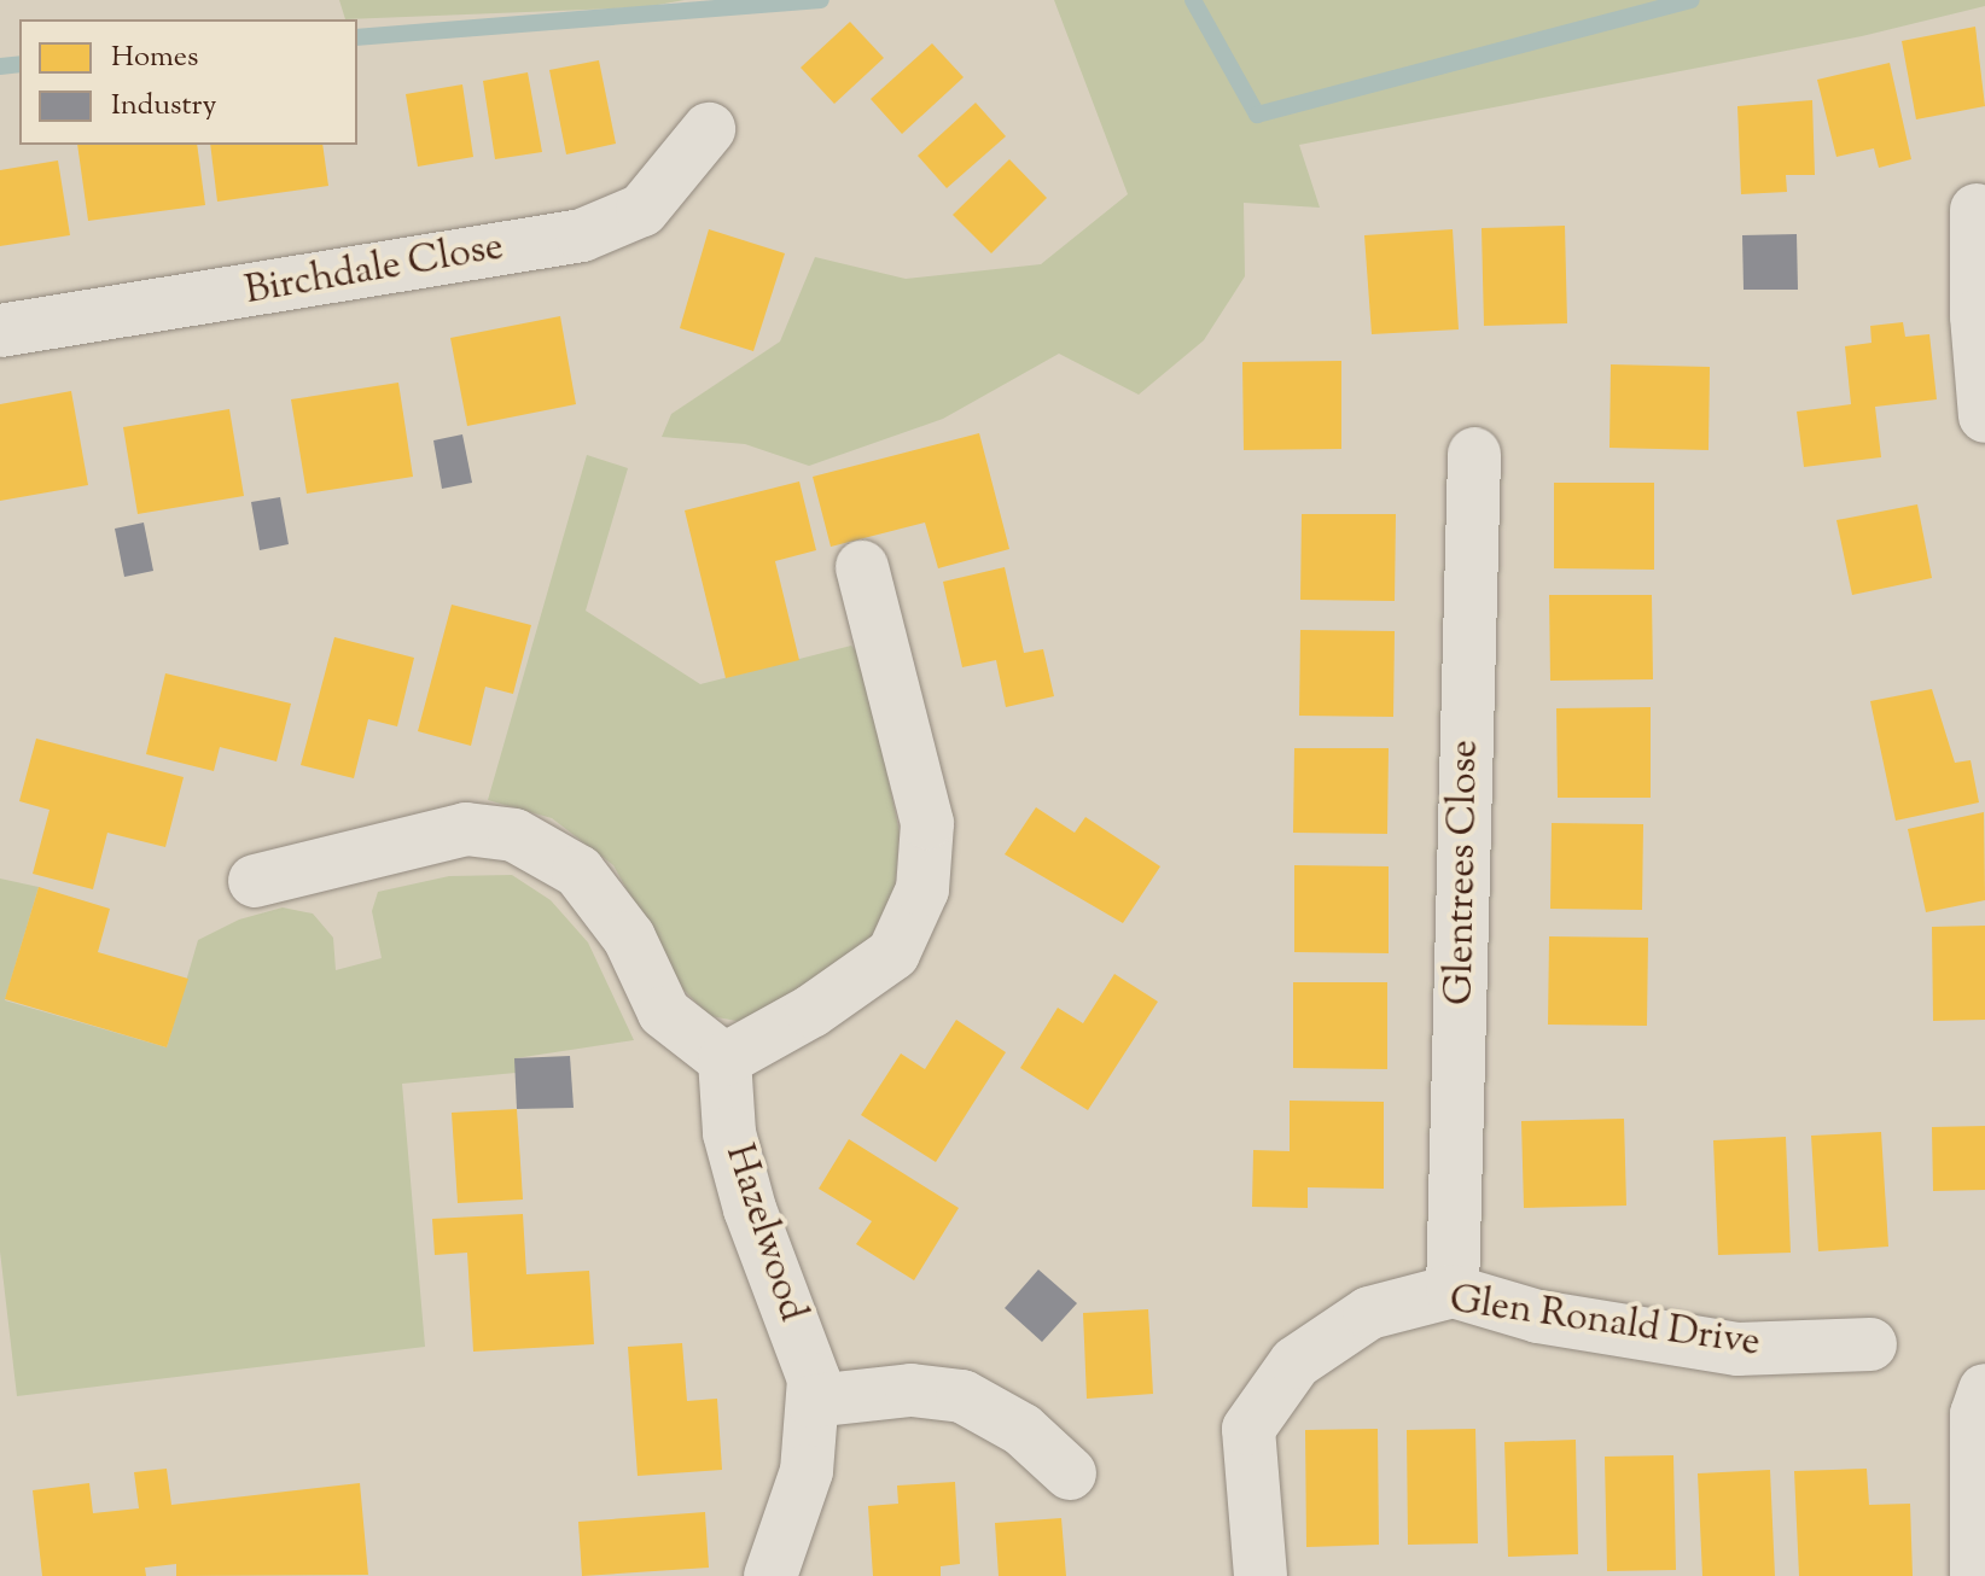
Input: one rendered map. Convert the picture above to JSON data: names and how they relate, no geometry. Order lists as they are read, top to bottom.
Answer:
{
  "streets": {
    "street": [
      "Birchdale Close",
      "Glentrees Close",
      "Hazelwood",
      "Glen Ronald Drive"
    ]
  },
  "crossings": [
    ["Glentrees Close", "Glen Ronald Drive"]
  ],
  "legend": ["Homes", "Industry"]
}
